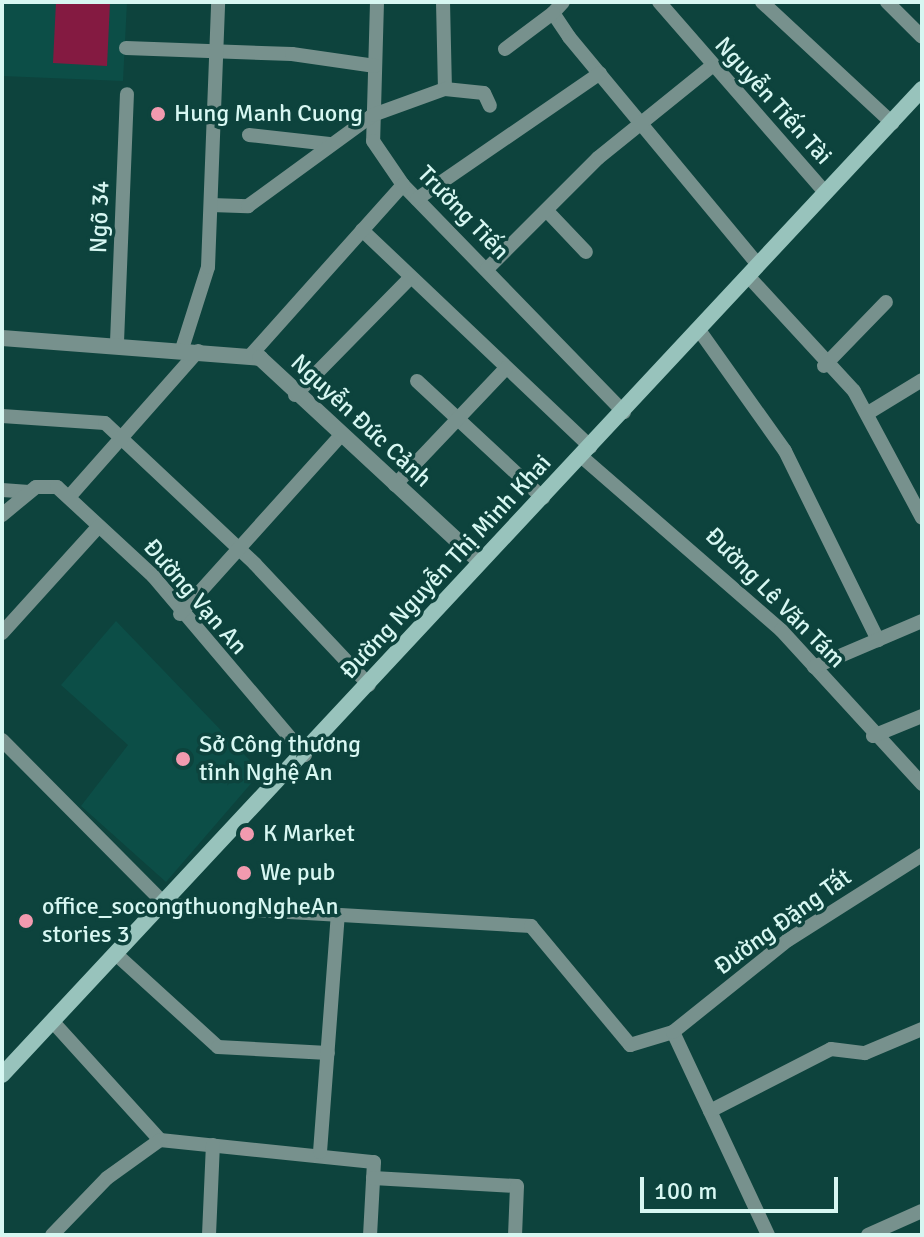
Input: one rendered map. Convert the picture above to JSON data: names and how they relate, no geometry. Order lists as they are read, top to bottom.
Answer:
{
  "streets": {
    "main road": ["Đường Nguyễn Thị Minh Khai"],
    "street": [
      "Nguyễn Tiến Tài",
      "Trường Tiến",
      "Ngõ 34",
      "Nguyễn Đức Cảnh",
      "Đường Vạn An",
      "Đường Lê Văn Tám",
      "Đường Đặng Tất"
    ]
  },
  "crossings": [
    ["Nguyễn Tiến Tài", "Đường Nguyễn Thị Minh Khai"],
    ["Trường Tiến", "Đường Nguyễn Thị Minh Khai"],
    ["Nguyễn Đức Cảnh", "Đường Nguyễn Thị Minh Khai"],
    ["Đường Nguyễn Thị Minh Khai", "Đường Vạn An"],
    ["Đường Nguyễn Thị Minh Khai", "Đường Lê Văn Tám"]
  ],
  "places": [
    "Hung Manh Cuong",
    "Sở Công thương tỉnh Nghệ An",
    "K Market",
    "We pub",
    "office_socongthuongNgheAn stories 3"
  ],
  "scale_bar": "100 m"
}
